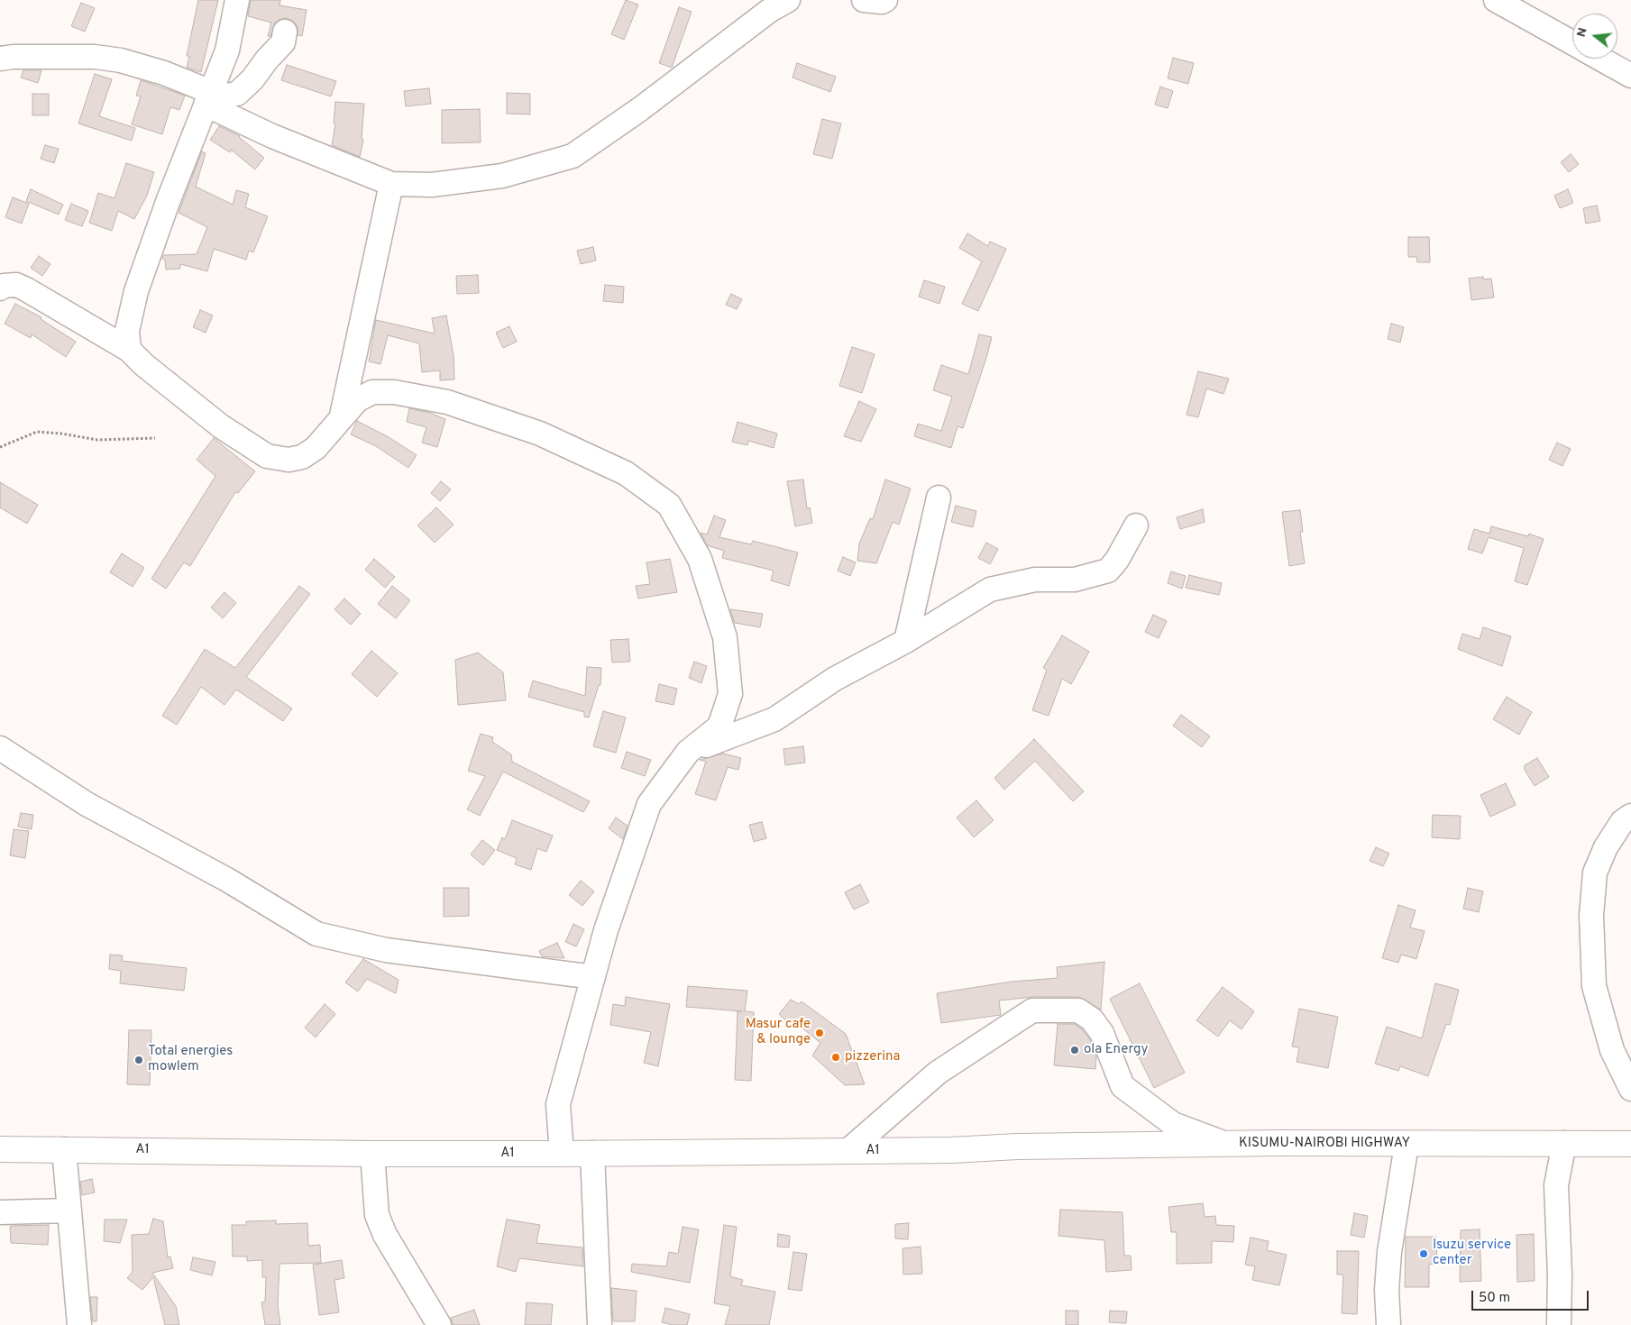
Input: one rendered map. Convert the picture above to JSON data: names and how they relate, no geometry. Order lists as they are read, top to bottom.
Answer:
{
  "streets": {
    "highway": ["KISUMU-NAIROBI HIGHWAY", "A1"]
  },
  "crossings": [
    ["KISUMU-NAIROBI HIGHWAY", "A1"]
  ],
  "places": [
    "Masur cafe & lounge",
    "ola Energy",
    "pizzerina",
    "Total energies mowlem",
    "Isuzu service center"
  ],
  "scale_bar": "50 m",
  "north": "left"
}
